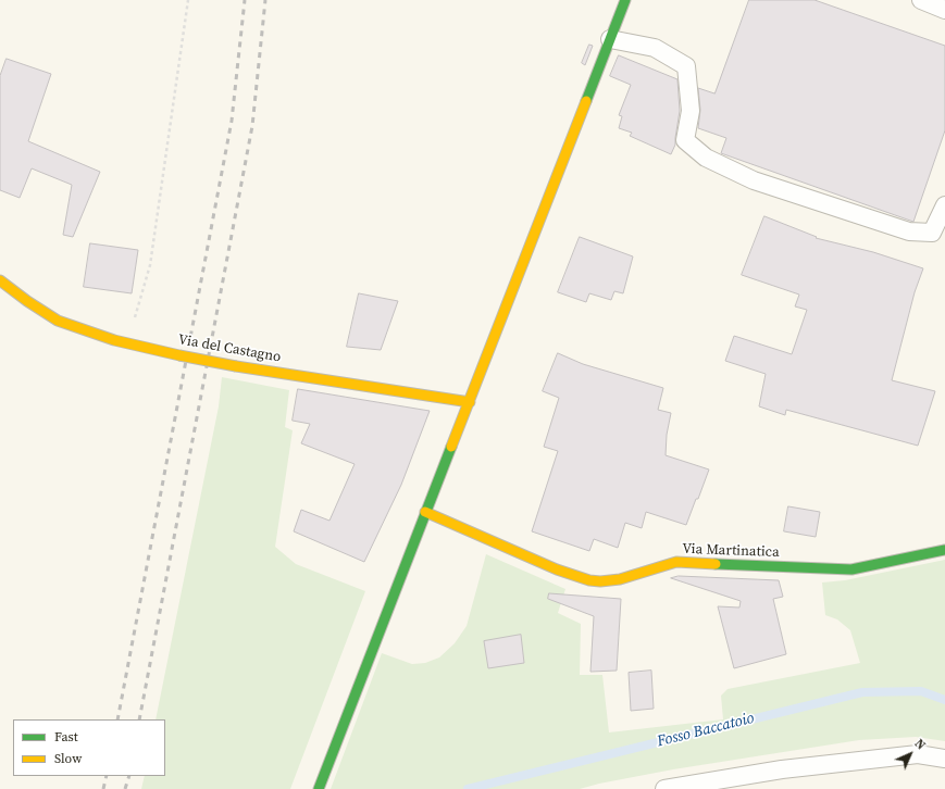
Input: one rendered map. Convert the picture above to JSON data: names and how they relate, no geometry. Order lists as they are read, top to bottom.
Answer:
{
  "streets": {
    "street": ["Via del Castagno", "Via Martinatica"]
  },
  "water": ["Fosso Baccatoio"],
  "legend": ["Fast", "Slow"],
  "north": "top right"
}
